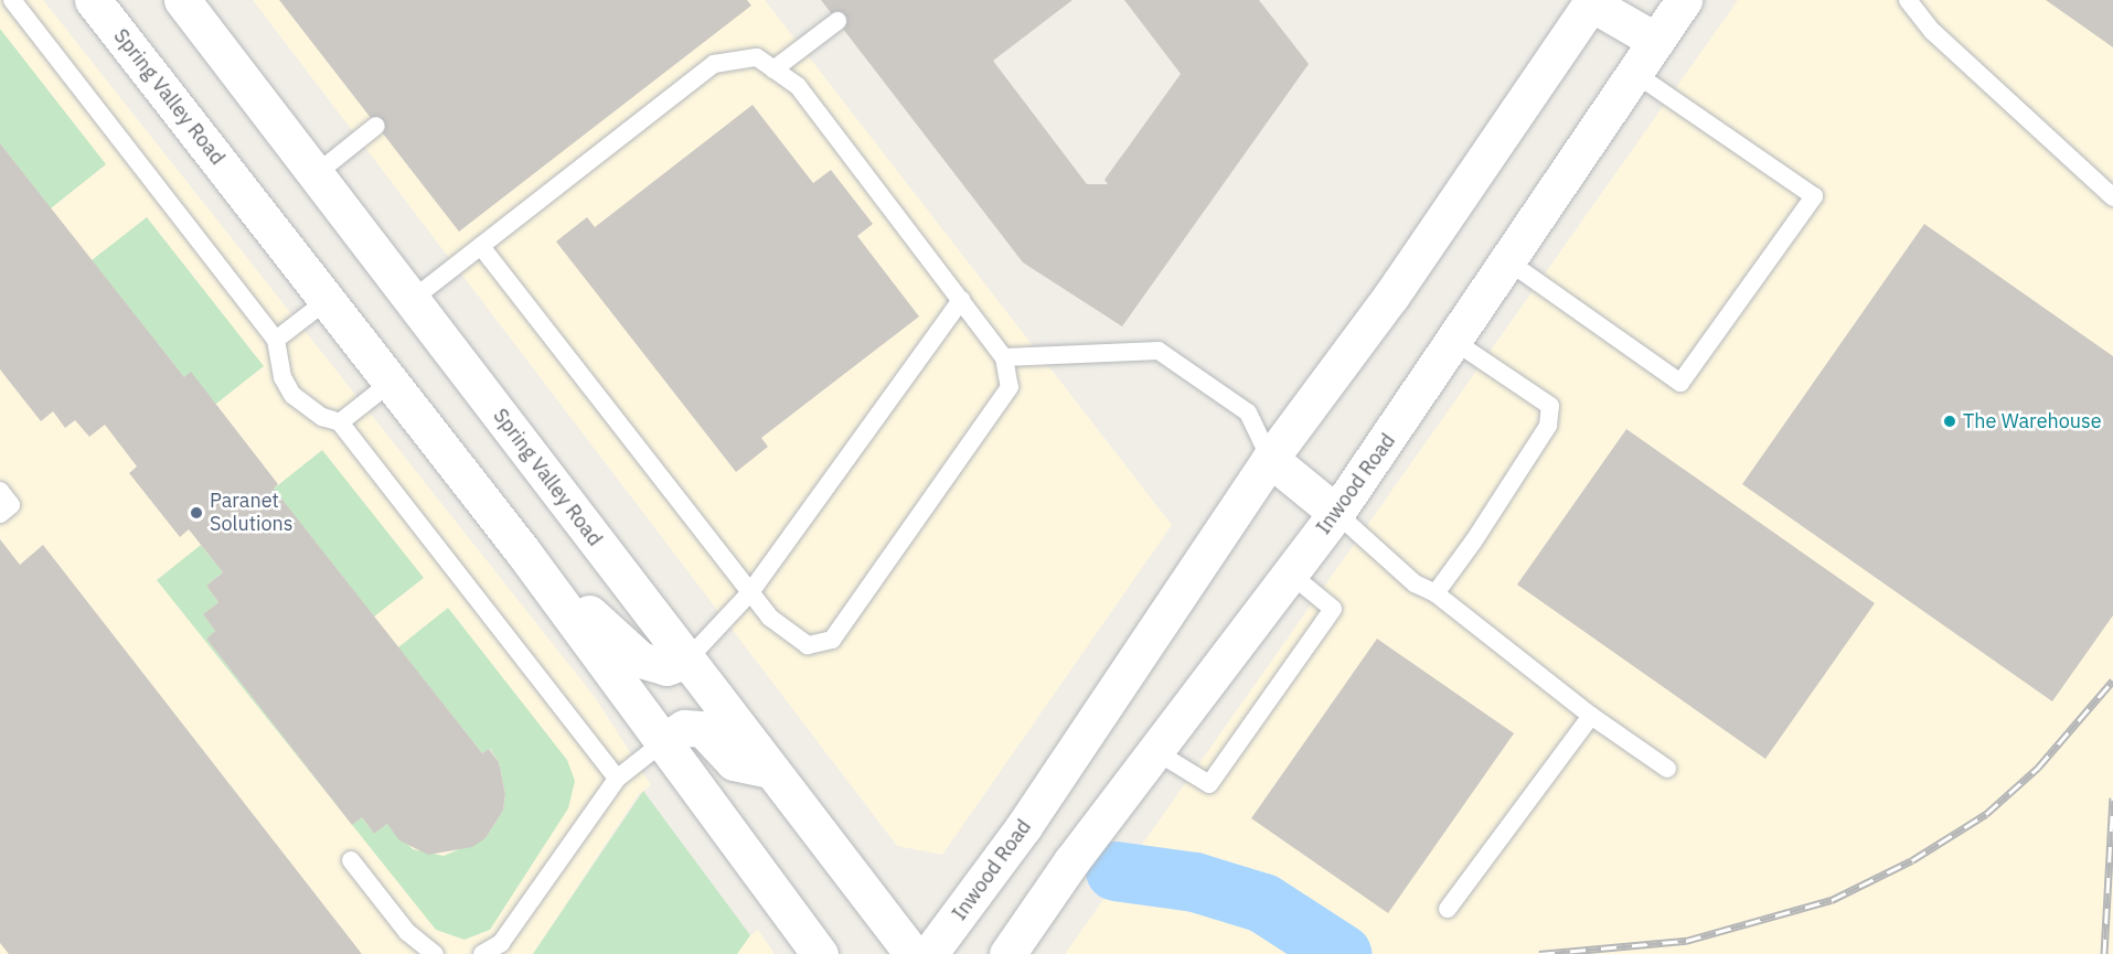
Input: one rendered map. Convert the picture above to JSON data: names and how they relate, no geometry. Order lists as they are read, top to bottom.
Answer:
{
  "streets": {
    "main road": ["Spring Valley Road", "Inwood Road"]
  },
  "places": ["The Warehouse", "Paranet Solutions"]
}
